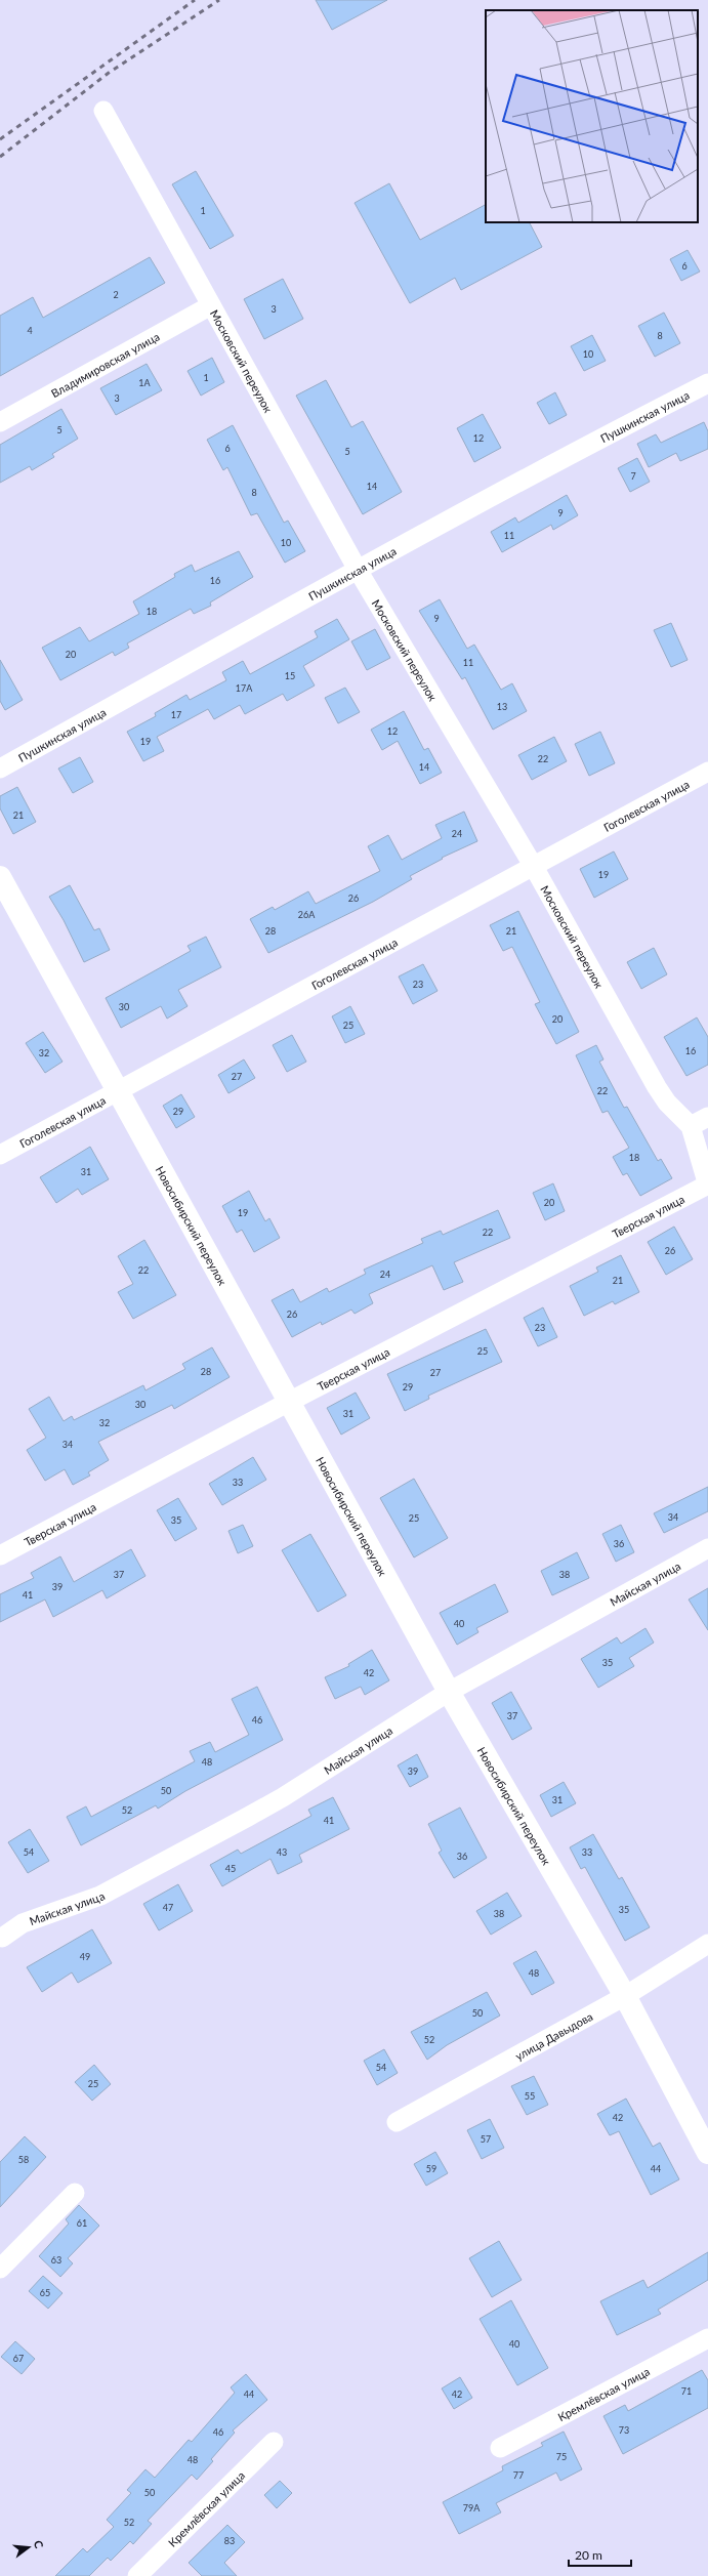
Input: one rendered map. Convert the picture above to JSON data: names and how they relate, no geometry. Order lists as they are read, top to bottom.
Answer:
{
  "streets": {
    "street": [
      "Московский переулок",
      "Владимировская улица",
      "Пушкинская улица",
      "Гоголевская улица",
      "Тверская улица",
      "Новосибирский переулок",
      "Майская улица",
      "улица Давыдова",
      "Кремлёвская улица"
    ]
  },
  "crossings": [
    ["Московский переулок", "Владимировская улица"],
    ["Московский переулок", "Пушкинская улица"],
    ["Московский переулок", "Гоголевская улица"],
    ["Московский переулок", "Тверская улица"],
    ["Гоголевская улица", "Новосибирский переулок"],
    ["Тверская улица", "Новосибирский переулок"],
    ["Новосибирский переулок", "Майская улица"],
    ["Новосибирский переулок", "улица Давыдова"]
  ],
  "house_numbers": [
    "1",
    "6",
    "2",
    "3",
    "4",
    "8",
    "10",
    "1",
    "1А",
    "3",
    "5",
    "12",
    "6",
    "5",
    "7",
    "14",
    "8",
    "9",
    "11",
    "10",
    "16",
    "18",
    "9",
    "20",
    "11",
    "15",
    "17А",
    "13",
    "17",
    "12",
    "19",
    "22",
    "14",
    "21",
    "24",
    "19",
    "26",
    "26А",
    "28",
    "21",
    "23",
    "30",
    "20",
    "25",
    "16",
    "32",
    "27",
    "22",
    "29",
    "18",
    "31",
    "20",
    "19",
    "22",
    "26",
    "22",
    "24",
    "21",
    "26",
    "23",
    "25",
    "28",
    "27",
    "29",
    "30",
    "31",
    "32",
    "34",
    "33",
    "34",
    "25",
    "35",
    "36",
    "37",
    "38",
    "39",
    "41",
    "40",
    "35",
    "42",
    "37",
    "46",
    "48",
    "39",
    "50",
    "31",
    "52",
    "41",
    "54",
    "43",
    "33",
    "36",
    "45",
    "47",
    "35",
    "38",
    "49",
    "48",
    "50",
    "52",
    "54",
    "25",
    "55",
    "42",
    "57",
    "58",
    "59",
    "44",
    "61",
    "63",
    "65",
    "40",
    "67",
    "71",
    "44",
    "42",
    "73",
    "46",
    "75",
    "48",
    "77",
    "50",
    "79А",
    "52",
    "83"
  ],
  "scale_bar": "20 m",
  "north": "right"
}
